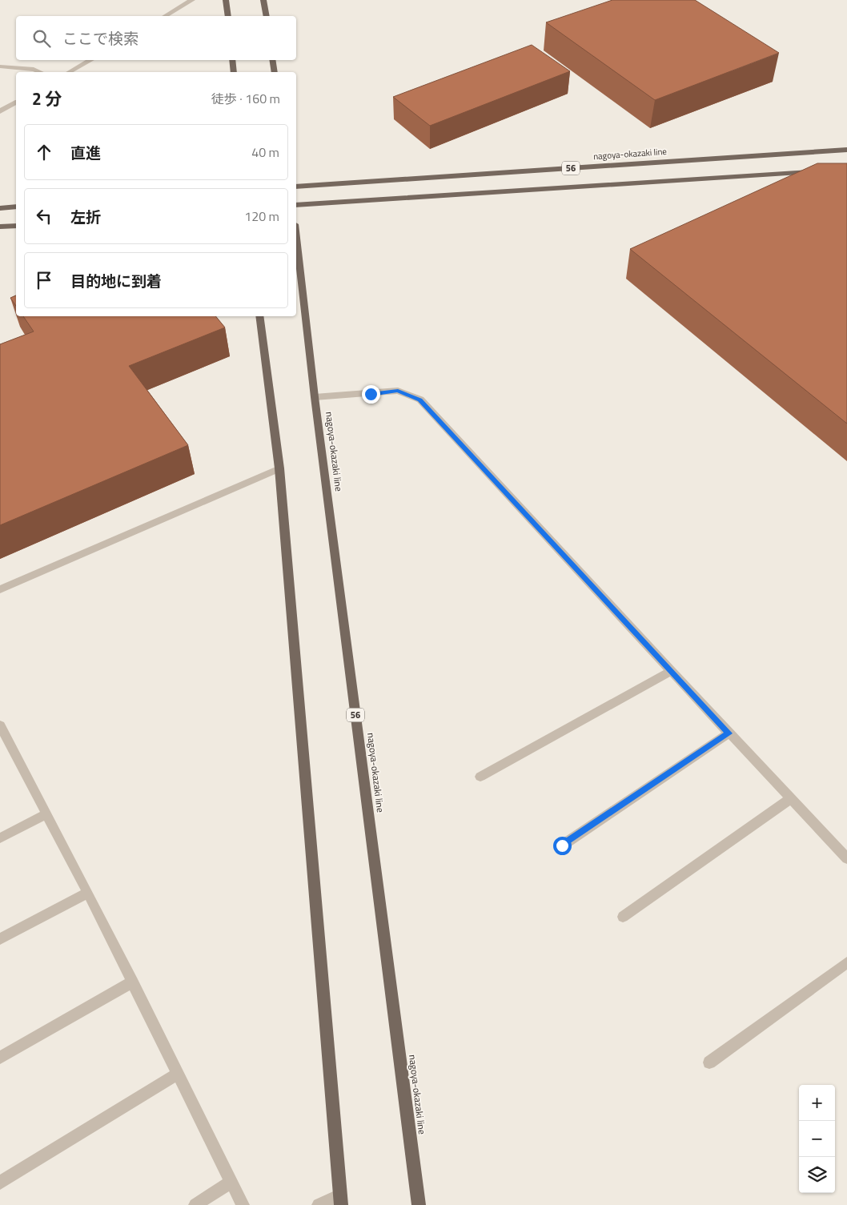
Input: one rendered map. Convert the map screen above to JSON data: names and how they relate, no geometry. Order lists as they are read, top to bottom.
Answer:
{
  "streets": {
    "main road": ["nagoya-okazaki line", "56"]
  },
  "page": {
    "search": "ここで検索",
    "heading": ["2 分", "徒歩 · 160 m"],
    "list": [
      ["直進", "40 m"],
      ["左折", "120 m"],
      "目的地に到着"
    ],
    "map_buttons": ["+", "−"]
  }
}
